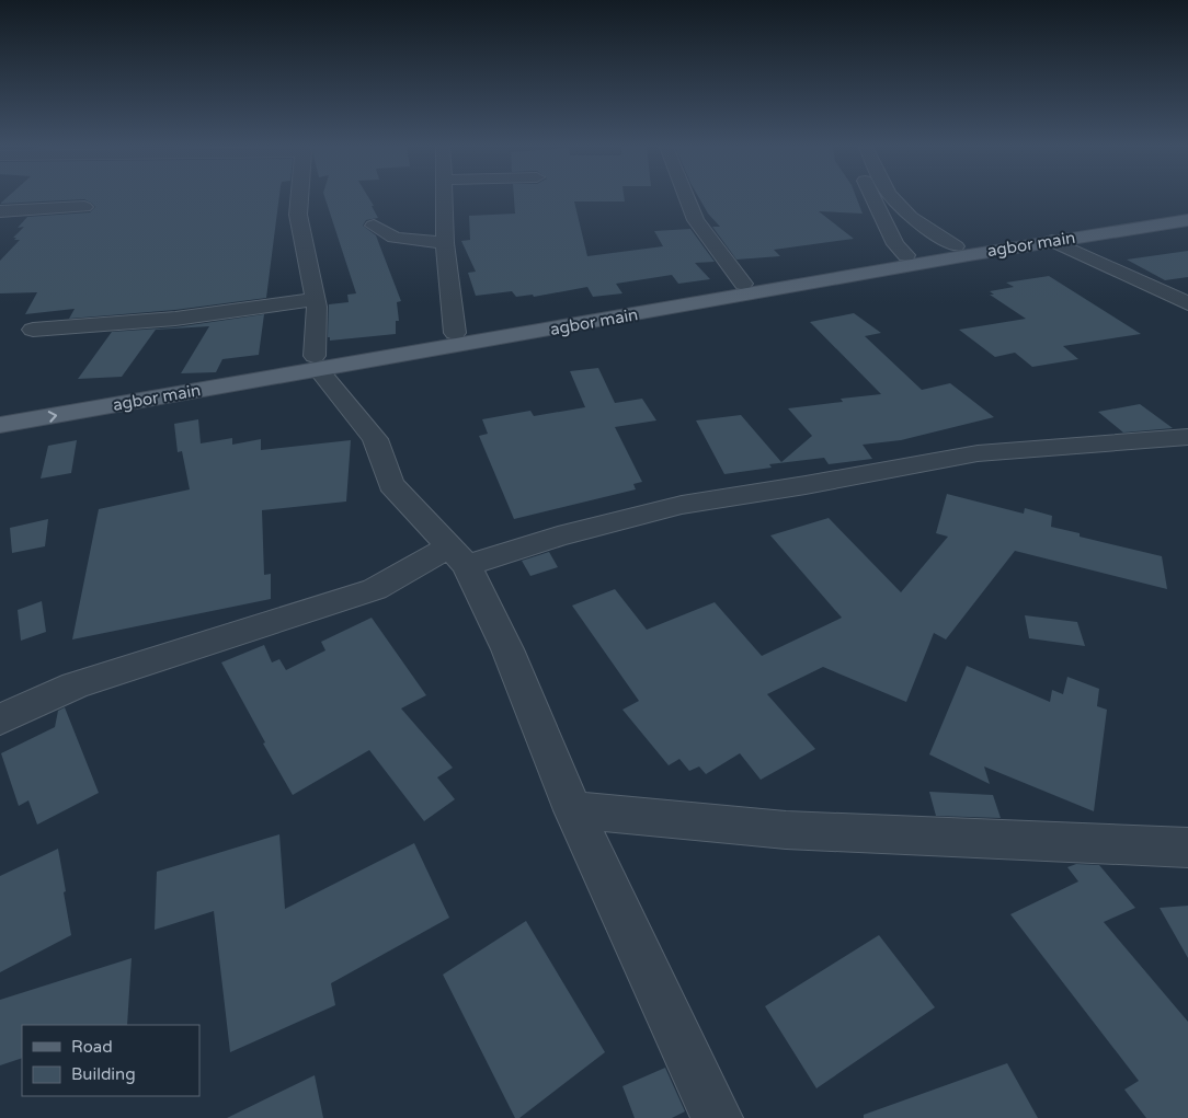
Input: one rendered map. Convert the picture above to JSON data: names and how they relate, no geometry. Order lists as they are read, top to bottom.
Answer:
{
  "streets": {
    "main road": ["agbor main"]
  },
  "legend": ["Road", "Building"]
}
